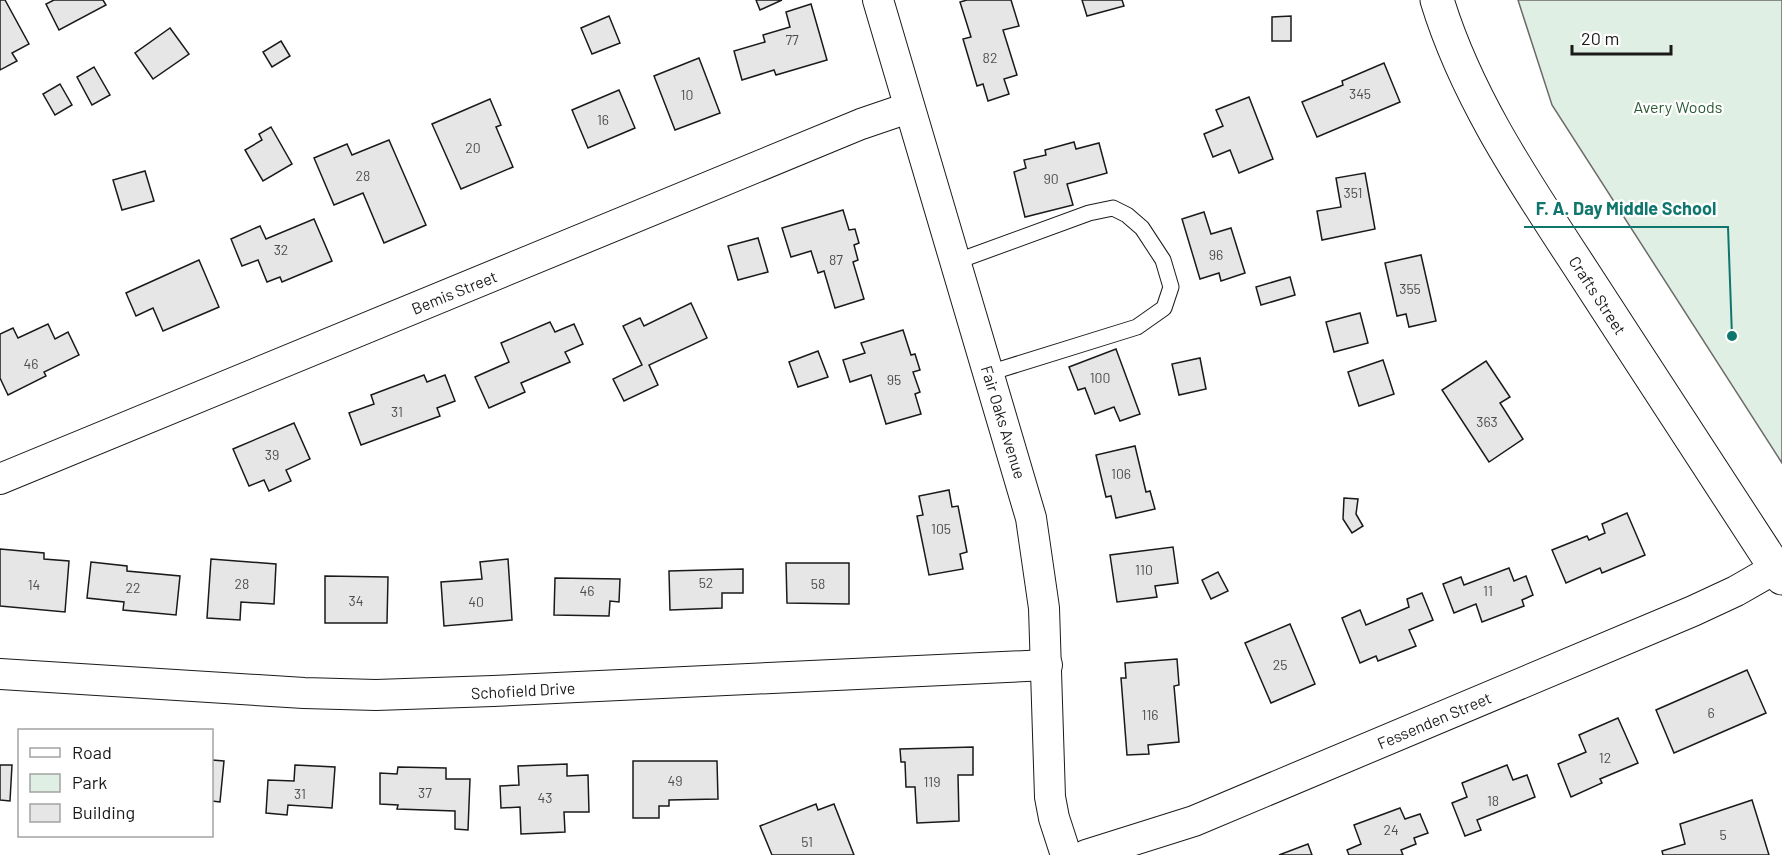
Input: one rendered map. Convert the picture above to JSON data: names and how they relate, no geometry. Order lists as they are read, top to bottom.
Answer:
{
  "streets": {
    "main road": ["Crafts Street"],
    "street": [
      "Bemis Street",
      "Fair Oaks Avenue",
      "Schofield Drive",
      "Fessenden Street"
    ]
  },
  "crossings": [
    ["Bemis Street", "Fair Oaks Avenue"],
    ["Crafts Street", "Fessenden Street"],
    ["Fair Oaks Avenue", "Schofield Drive"]
  ],
  "parks": ["Avery Woods"],
  "places": ["F. A. Day Middle School"],
  "house_numbers": [
    "77",
    "82",
    "345",
    "10",
    "16",
    "20",
    "28",
    "90",
    "351",
    "32",
    "96",
    "87",
    "355",
    "46",
    "100",
    "95",
    "31",
    "363",
    "39",
    "106",
    "105",
    "110",
    "52",
    "28",
    "58",
    "14",
    "22",
    "46",
    "11",
    "34",
    "40",
    "25",
    "6",
    "116",
    "12",
    "49",
    "119",
    "37",
    "31",
    "43",
    "18",
    "24",
    "5",
    "51"
  ],
  "legend": ["Road", "Park", "Building"],
  "scale_bar": "20 m"
}
